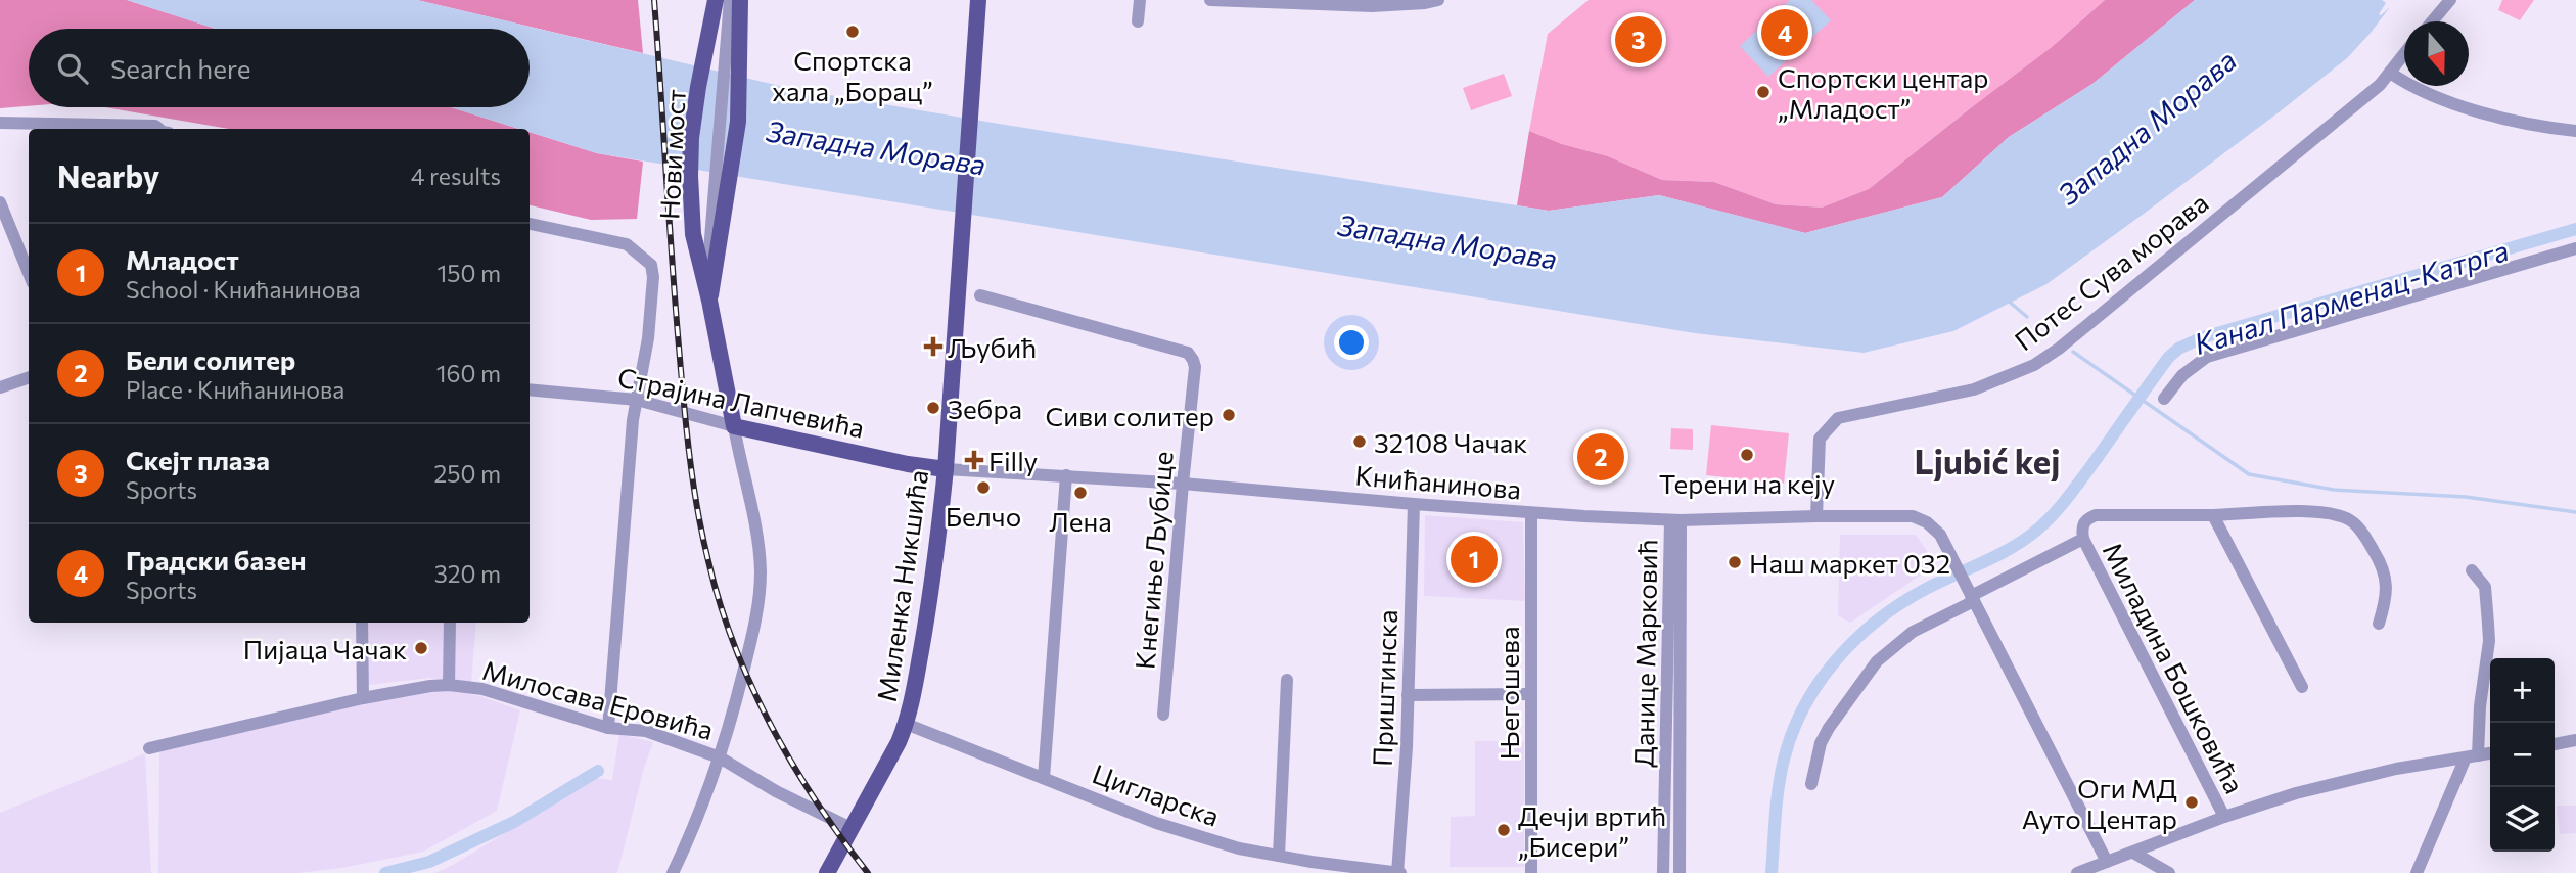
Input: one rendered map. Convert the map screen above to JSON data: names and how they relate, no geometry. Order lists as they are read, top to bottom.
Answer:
{
  "streets": {
    "main road": ["Нови мост", "Страјина Лапчевића", "Миленка Никшића"],
    "street": [
      "Потес Сува морава",
      "Книћанинова",
      "Кнегиње Љубице",
      "Данице Марковић",
      "Миладина Бошковића",
      "Приштинска",
      "Његошева",
      "Милосава Еровића",
      "Цигларска"
    ]
  },
  "crossings": [
    ["Потес Сува морава", "Книћанинова"],
    ["Страјина Лапчевића", "Книћанинова"],
    ["Страјина Лапчевића", "Миленка Никшића"],
    ["Книћанинова", "Кнегиње Љубице"],
    ["Книћанинова", "Миленка Никшића"],
    ["Книћанинова", "Данице Марковић"],
    ["Книћанинова", "Приштинска"],
    ["Книћанинова", "Његошева"],
    ["Миленка Никшића", "Милосава Еровића"],
    ["Миленка Никшића", "Цигларска"],
    ["Приштинска", "Цигларска"]
  ],
  "districts": ["Ljubić kej"],
  "water": ["Западна Морава", "Канал Парменац-Катрга"],
  "places": {
    "other": [
      "Спортска хала „Борац”",
      "Спортски центар „Младост”",
      "Зебра",
      "Сиви солитер",
      "32108 Чачак",
      "Терени на кеју",
      "Белчо",
      "Лена",
      "Наш маркет 032",
      "Пијаца Чачак",
      "Оги МД Ауто Центар",
      "Дечји вртић „Бисери”"
    ],
    "health": ["Љубић", "Filly"]
  },
  "north": "bottom",
  "page": {
    "pins": [
      "4",
      "3",
      "2",
      "1"
    ],
    "search": "Search here",
    "heading": ["Nearby", "4 results"],
    "list": [
      {
        "mark": "1",
        "name": "Младост",
        "note": "School · Книћанинова",
        "value": "150 m"
      },
      {
        "mark": "2",
        "name": "Бели солитер",
        "note": "Place · Книћанинова",
        "value": "160 m"
      },
      {
        "mark": "3",
        "name": "Скејт плаза",
        "note": "Sports",
        "value": "250 m"
      },
      {
        "mark": "4",
        "name": "Градски базен",
        "note": "Sports",
        "value": "320 m"
      }
    ],
    "map_buttons": ["+", "−"]
  }
}
